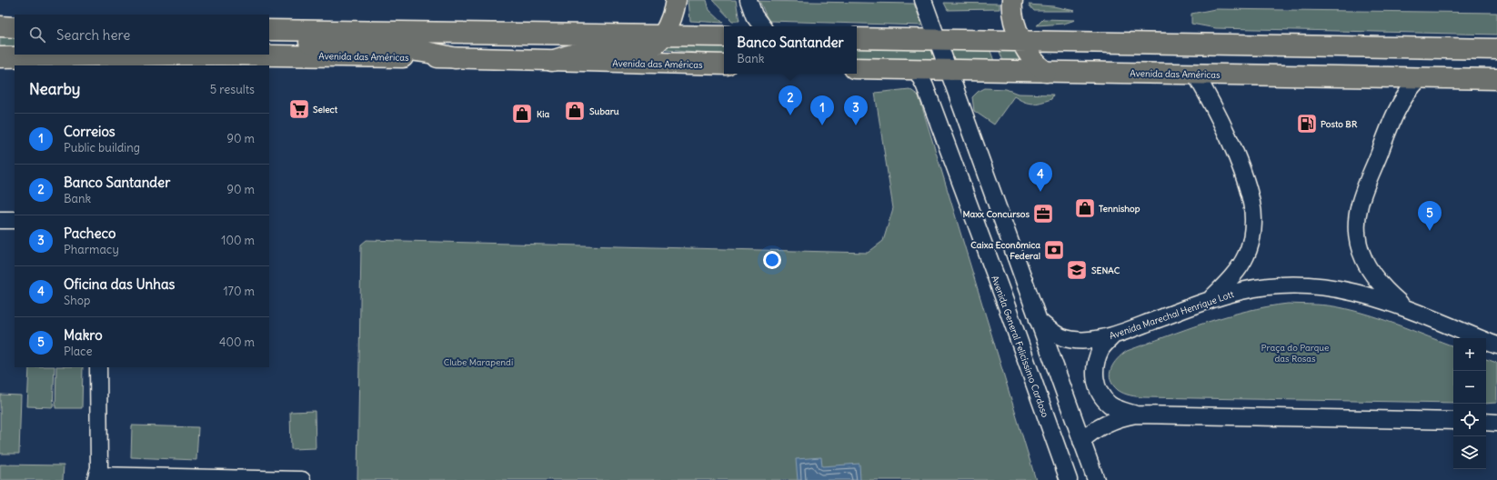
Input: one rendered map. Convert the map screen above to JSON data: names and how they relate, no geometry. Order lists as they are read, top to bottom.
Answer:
{
  "streets": {
    "main road": ["Avenida das Américas"],
    "street": ["Avenida Marechal Henrique Lott", "Avenida General Felicíssimo Cardoso"]
  },
  "crossings": [
    ["Avenida das Américas", "Avenida General Felicíssimo Cardoso"]
  ],
  "parks": ["Praça do Parque das Rosas", "Clube Marapendi"],
  "places": {
    "supermarket": ["Select"],
    "shop": ["Subaru", "Kia", "Tennishop"],
    "fuel station": ["Posto BR"],
    "office": ["Maxx Concursos"],
    "bank": ["Caixa Econômica Federal"],
    "school or university": ["SENAC"]
  },
  "page": {
    "search": "Search here",
    "popup": ["Banco Santander", "Bank"],
    "heading": ["Nearby", "5 results"],
    "pins": [
      "2",
      "1",
      "3",
      "4",
      "5"
    ],
    "list": [
      {
        "mark": "1",
        "name": "Correios",
        "note": "Public building",
        "value": "90 m"
      },
      {
        "mark": "2",
        "name": "Banco Santander",
        "note": "Bank",
        "value": "90 m"
      },
      {
        "mark": "3",
        "name": "Pacheco",
        "note": "Pharmacy",
        "value": "100 m"
      },
      {
        "mark": "4",
        "name": "Oficina das Unhas",
        "note": "Shop",
        "value": "170 m"
      },
      {
        "mark": "5",
        "name": "Makro",
        "note": "Place",
        "value": "400 m"
      }
    ],
    "map_buttons": ["+", "−"]
  }
}
